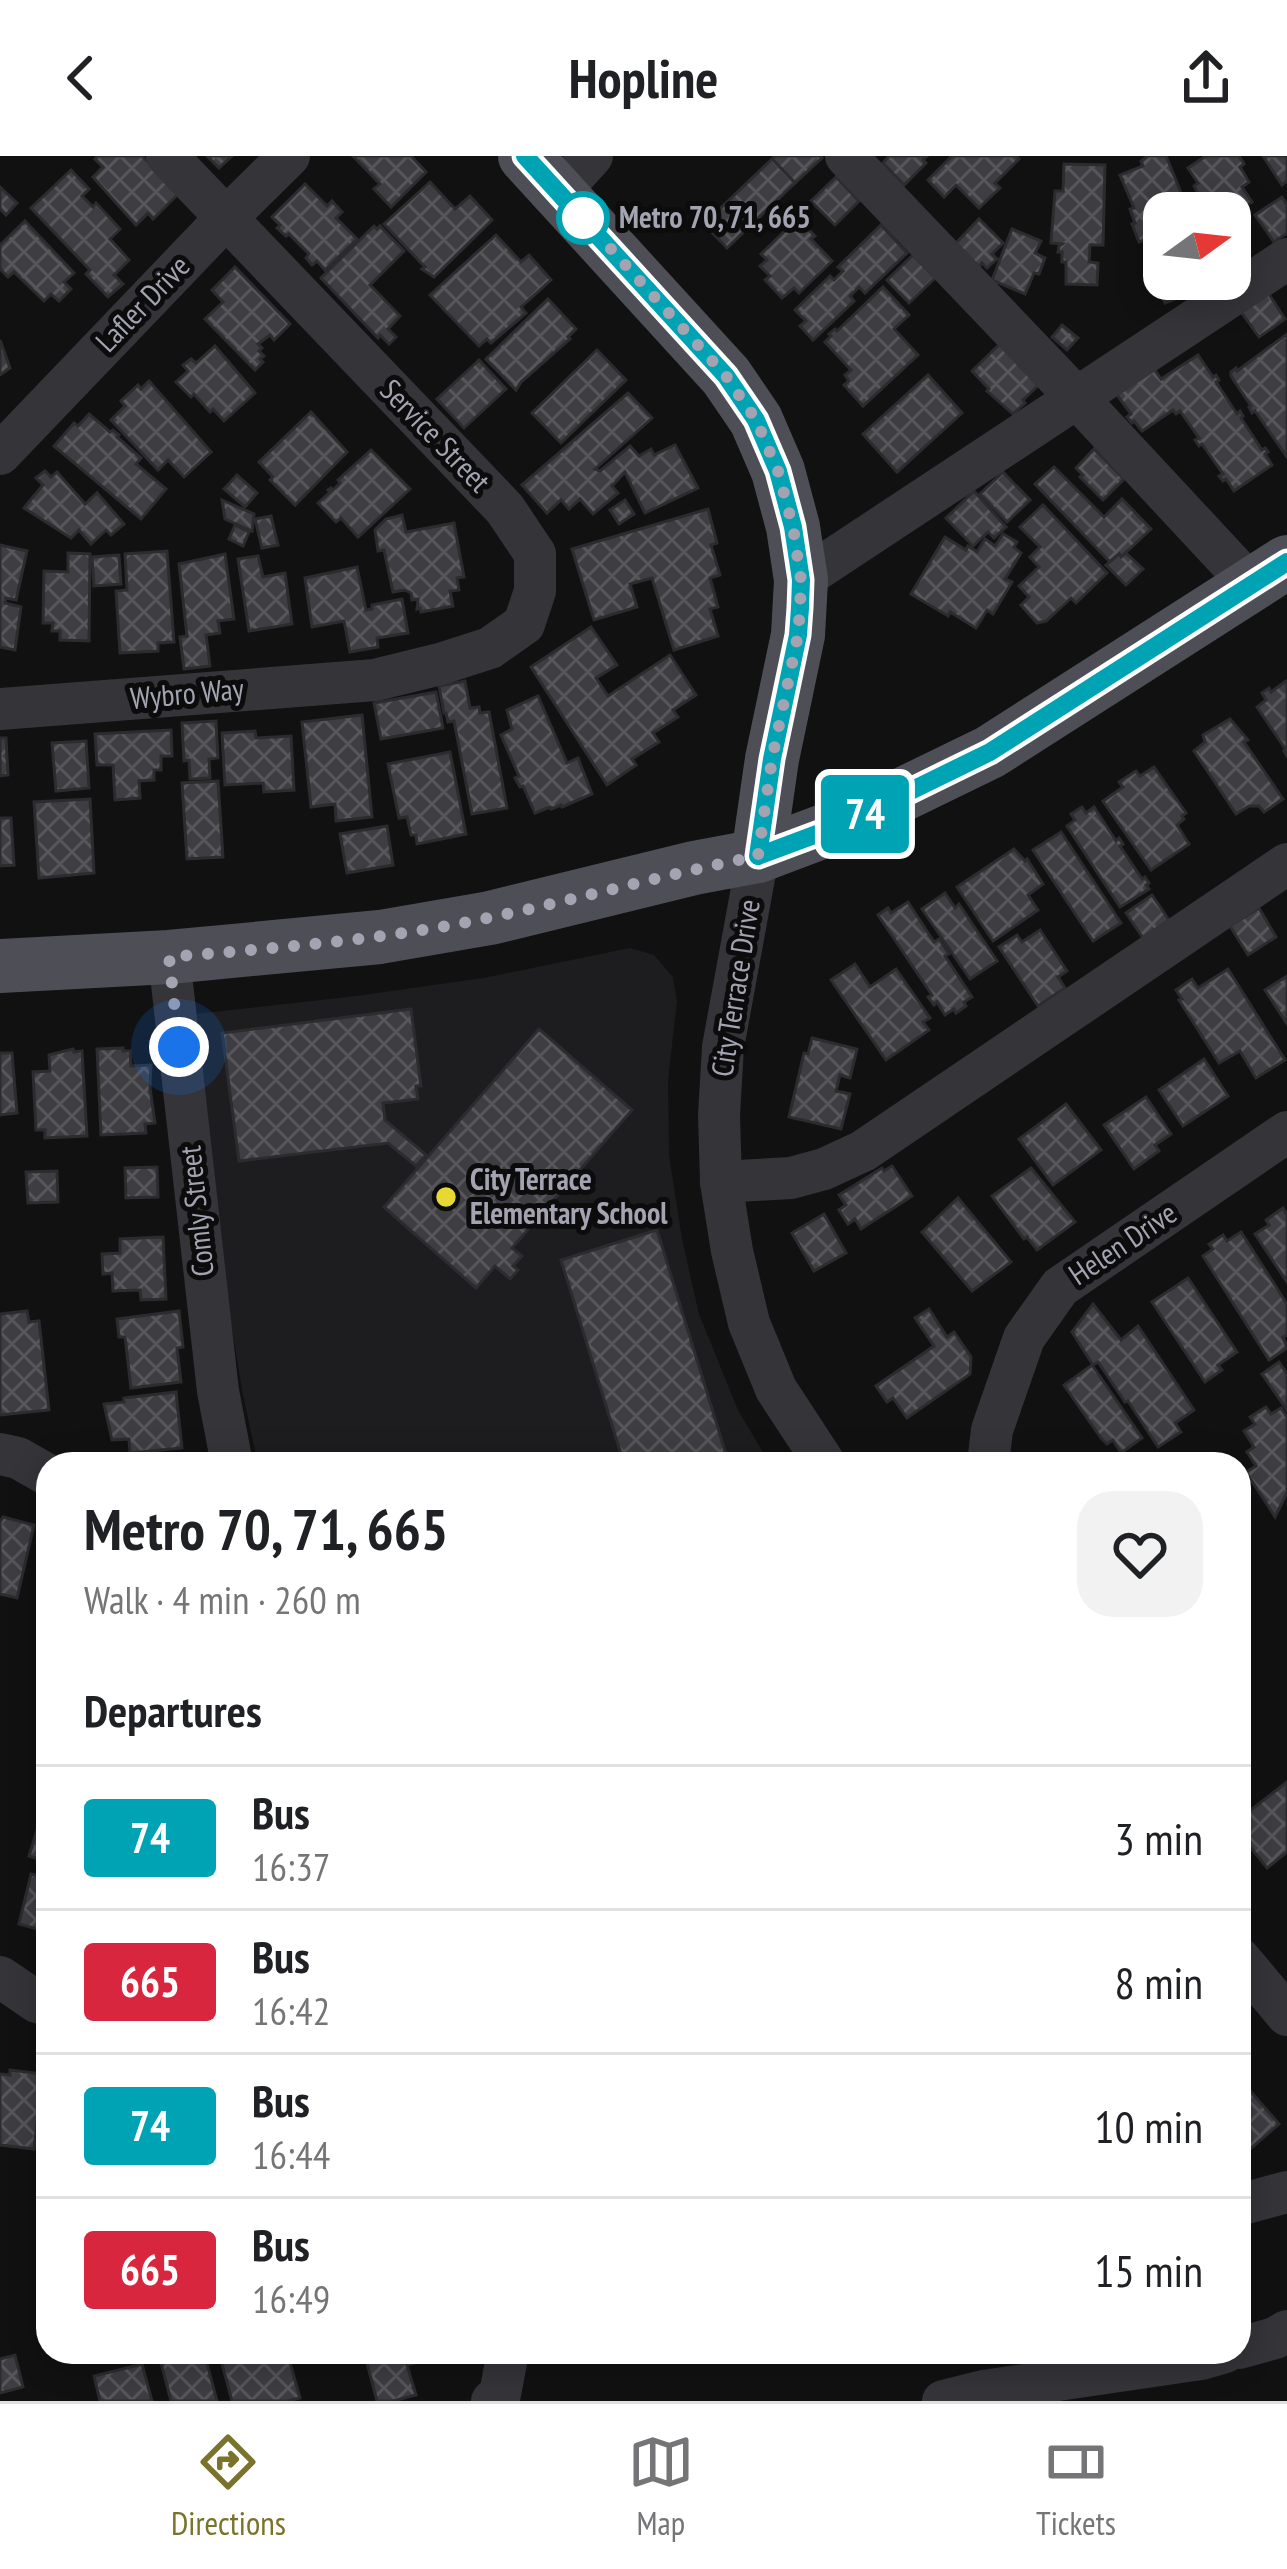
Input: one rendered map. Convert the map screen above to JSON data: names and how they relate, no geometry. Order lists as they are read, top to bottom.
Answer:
{
  "streets": {
    "main road": ["City Terrace Drive"],
    "street": [
      "Lafler Drive",
      "Service Street",
      "Wybro Way",
      "Comly Street",
      "Helen Drive"
    ]
  },
  "crossings": [
    ["Lafler Drive", "Service Street"],
    ["Service Street", "Wybro Way"]
  ],
  "places": ["Metro 70, 71, 665", "City Terrace Elementary School"],
  "lines": ["bus line 74"],
  "north": "right",
  "page": {
    "header": "Hopline",
    "on_map": "74",
    "heading": [
      ["Metro 70, 71, 665", "Walk · 4 min · 260 m"],
      "Departures"
    ],
    "list": [
      {
        "mark": "74",
        "name": "Bus",
        "note": "16:37",
        "value": "3 min"
      },
      {
        "mark": "665",
        "name": "Bus",
        "note": "16:42",
        "value": "8 min"
      },
      {
        "mark": "74",
        "name": "Bus",
        "note": "16:44",
        "value": "10 min"
      },
      {
        "mark": "665",
        "name": "Bus",
        "note": "16:49",
        "value": "15 min"
      }
    ],
    "tabs": ["Directions", "Map", "Tickets"]
  }
}
